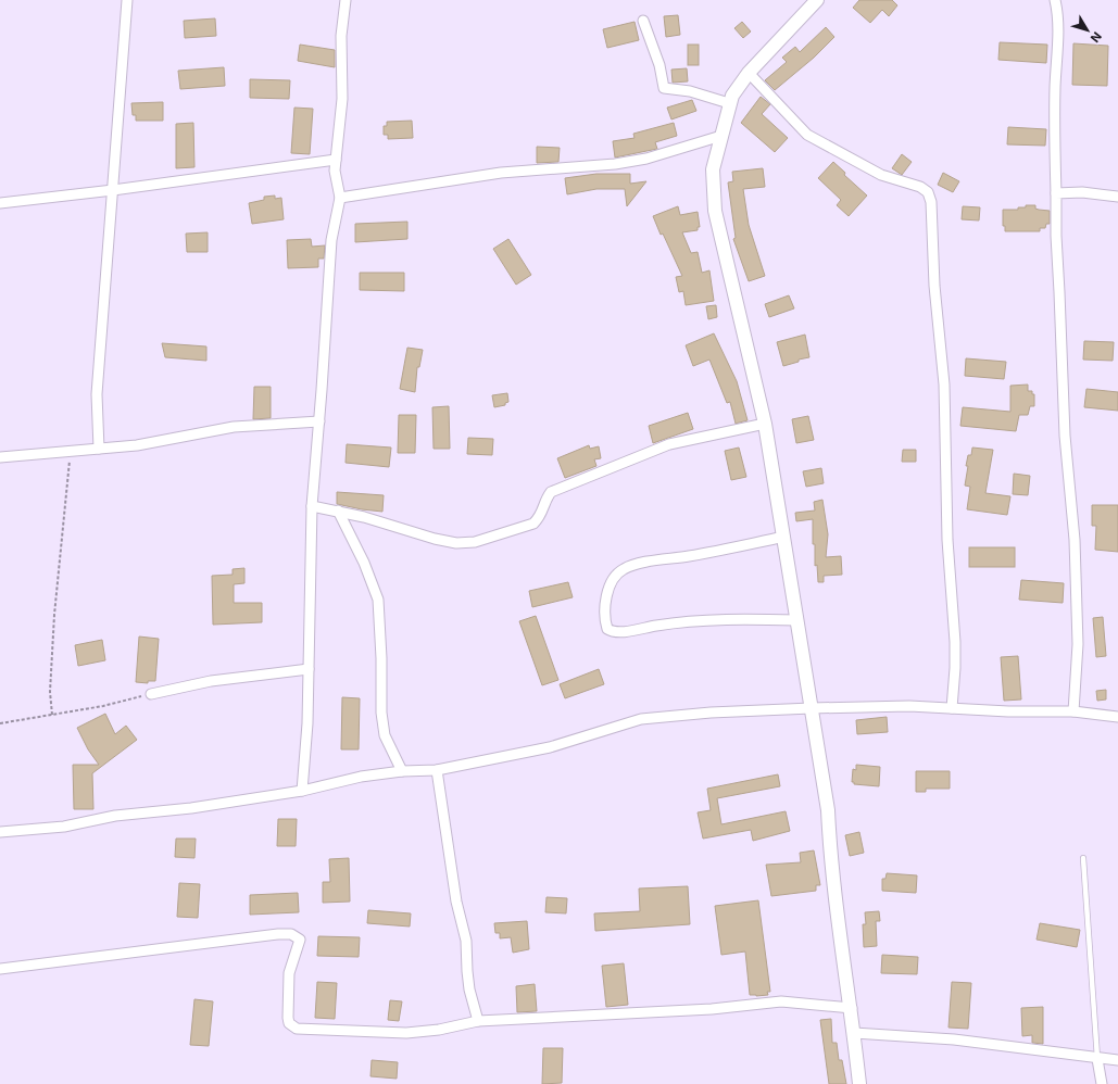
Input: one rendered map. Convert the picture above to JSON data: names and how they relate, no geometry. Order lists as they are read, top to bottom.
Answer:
{
  "north": "bottom right"
}
